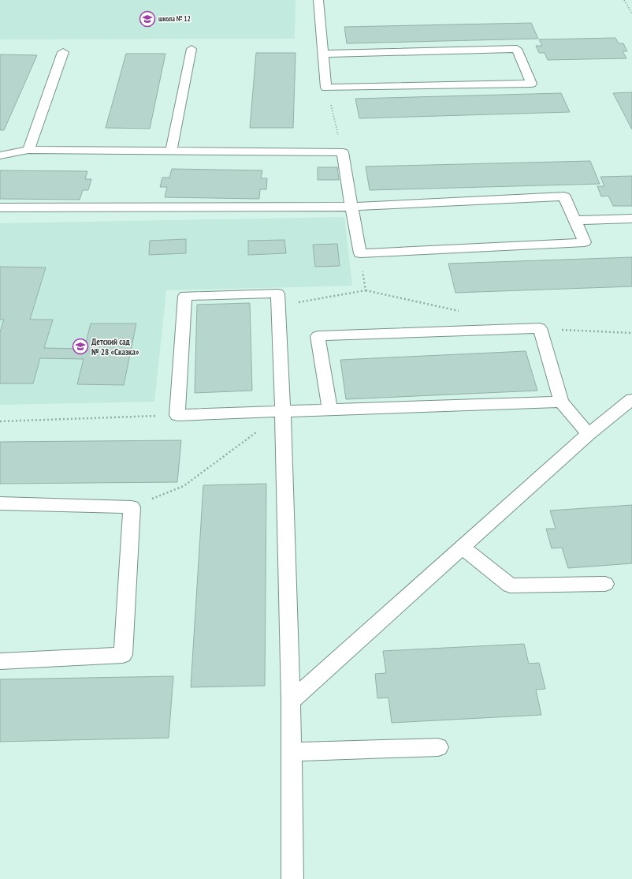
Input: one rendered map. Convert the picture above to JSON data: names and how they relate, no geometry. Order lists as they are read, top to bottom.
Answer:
{
  "places": {
    "school or university": ["школа № 12", "Детский сад № 28 «Сказка»"]
  }
}
